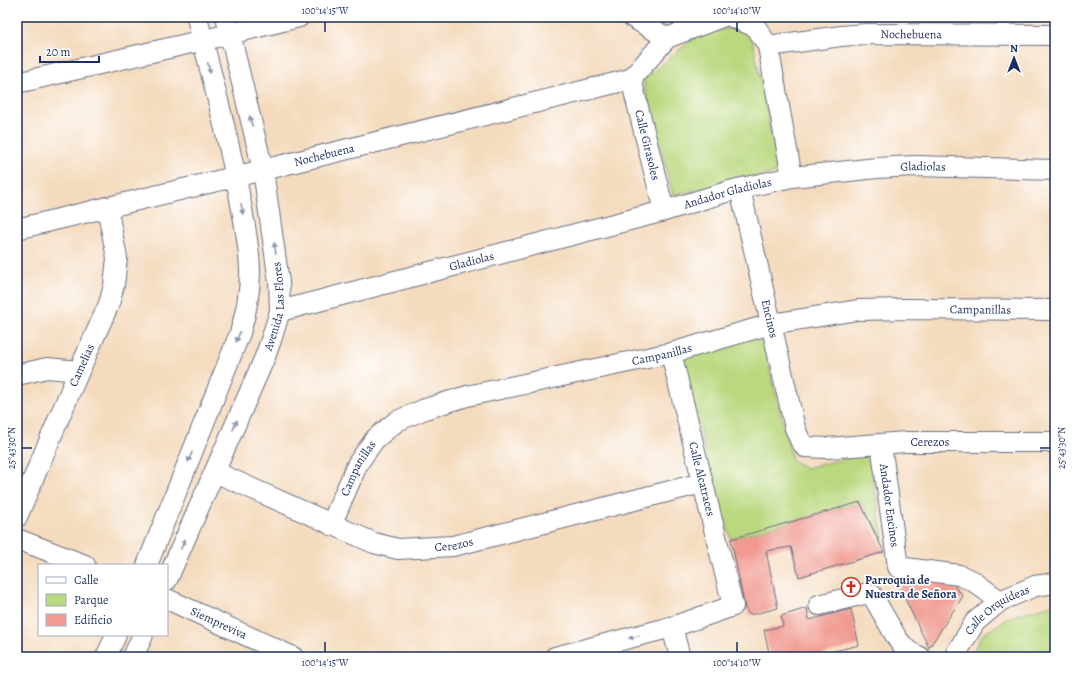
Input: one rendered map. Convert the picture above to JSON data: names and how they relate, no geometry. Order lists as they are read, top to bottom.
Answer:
{
  "streets": {
    "street": [
      "Nochebuena",
      "Calle Girasoles",
      "Gladiolas",
      "Andador Gladiolas",
      "Avenida Las Flores",
      "Campanillas",
      "Encinos",
      "Camelias",
      "Cerezos",
      "Calle Alcatraces",
      "Andador Encinos",
      "Calle Orquídeas",
      "Siempreviva"
    ]
  },
  "crossings": [
    ["Nochebuena", "Calle Girasoles"],
    ["Nochebuena", "Avenida Las Flores"],
    ["Nochebuena", "Camelias"],
    ["Calle Girasoles", "Gladiolas"],
    ["Calle Girasoles", "Andador Gladiolas"],
    ["Gladiolas", "Andador Gladiolas"],
    ["Gladiolas", "Avenida Las Flores"],
    ["Andador Gladiolas", "Encinos"],
    ["Avenida Las Flores", "Cerezos"],
    ["Campanillas", "Encinos"],
    ["Campanillas", "Cerezos"],
    ["Campanillas", "Calle Alcatraces"],
    ["Encinos", "Cerezos"],
    ["Cerezos", "Calle Alcatraces"],
    ["Cerezos", "Andador Encinos"],
    ["Andador Encinos", "Calle Orquídeas"]
  ],
  "places": {
    "church": ["Parroquia de Nuestra de Señora"]
  },
  "legend": ["Calle", "Parque", "Edificio"],
  "scale_bar": "20 m",
  "north": "top",
  "coordinates": ["100°14'15\"W", "100°14'10\"W", "25°43'30\"N"]
}
